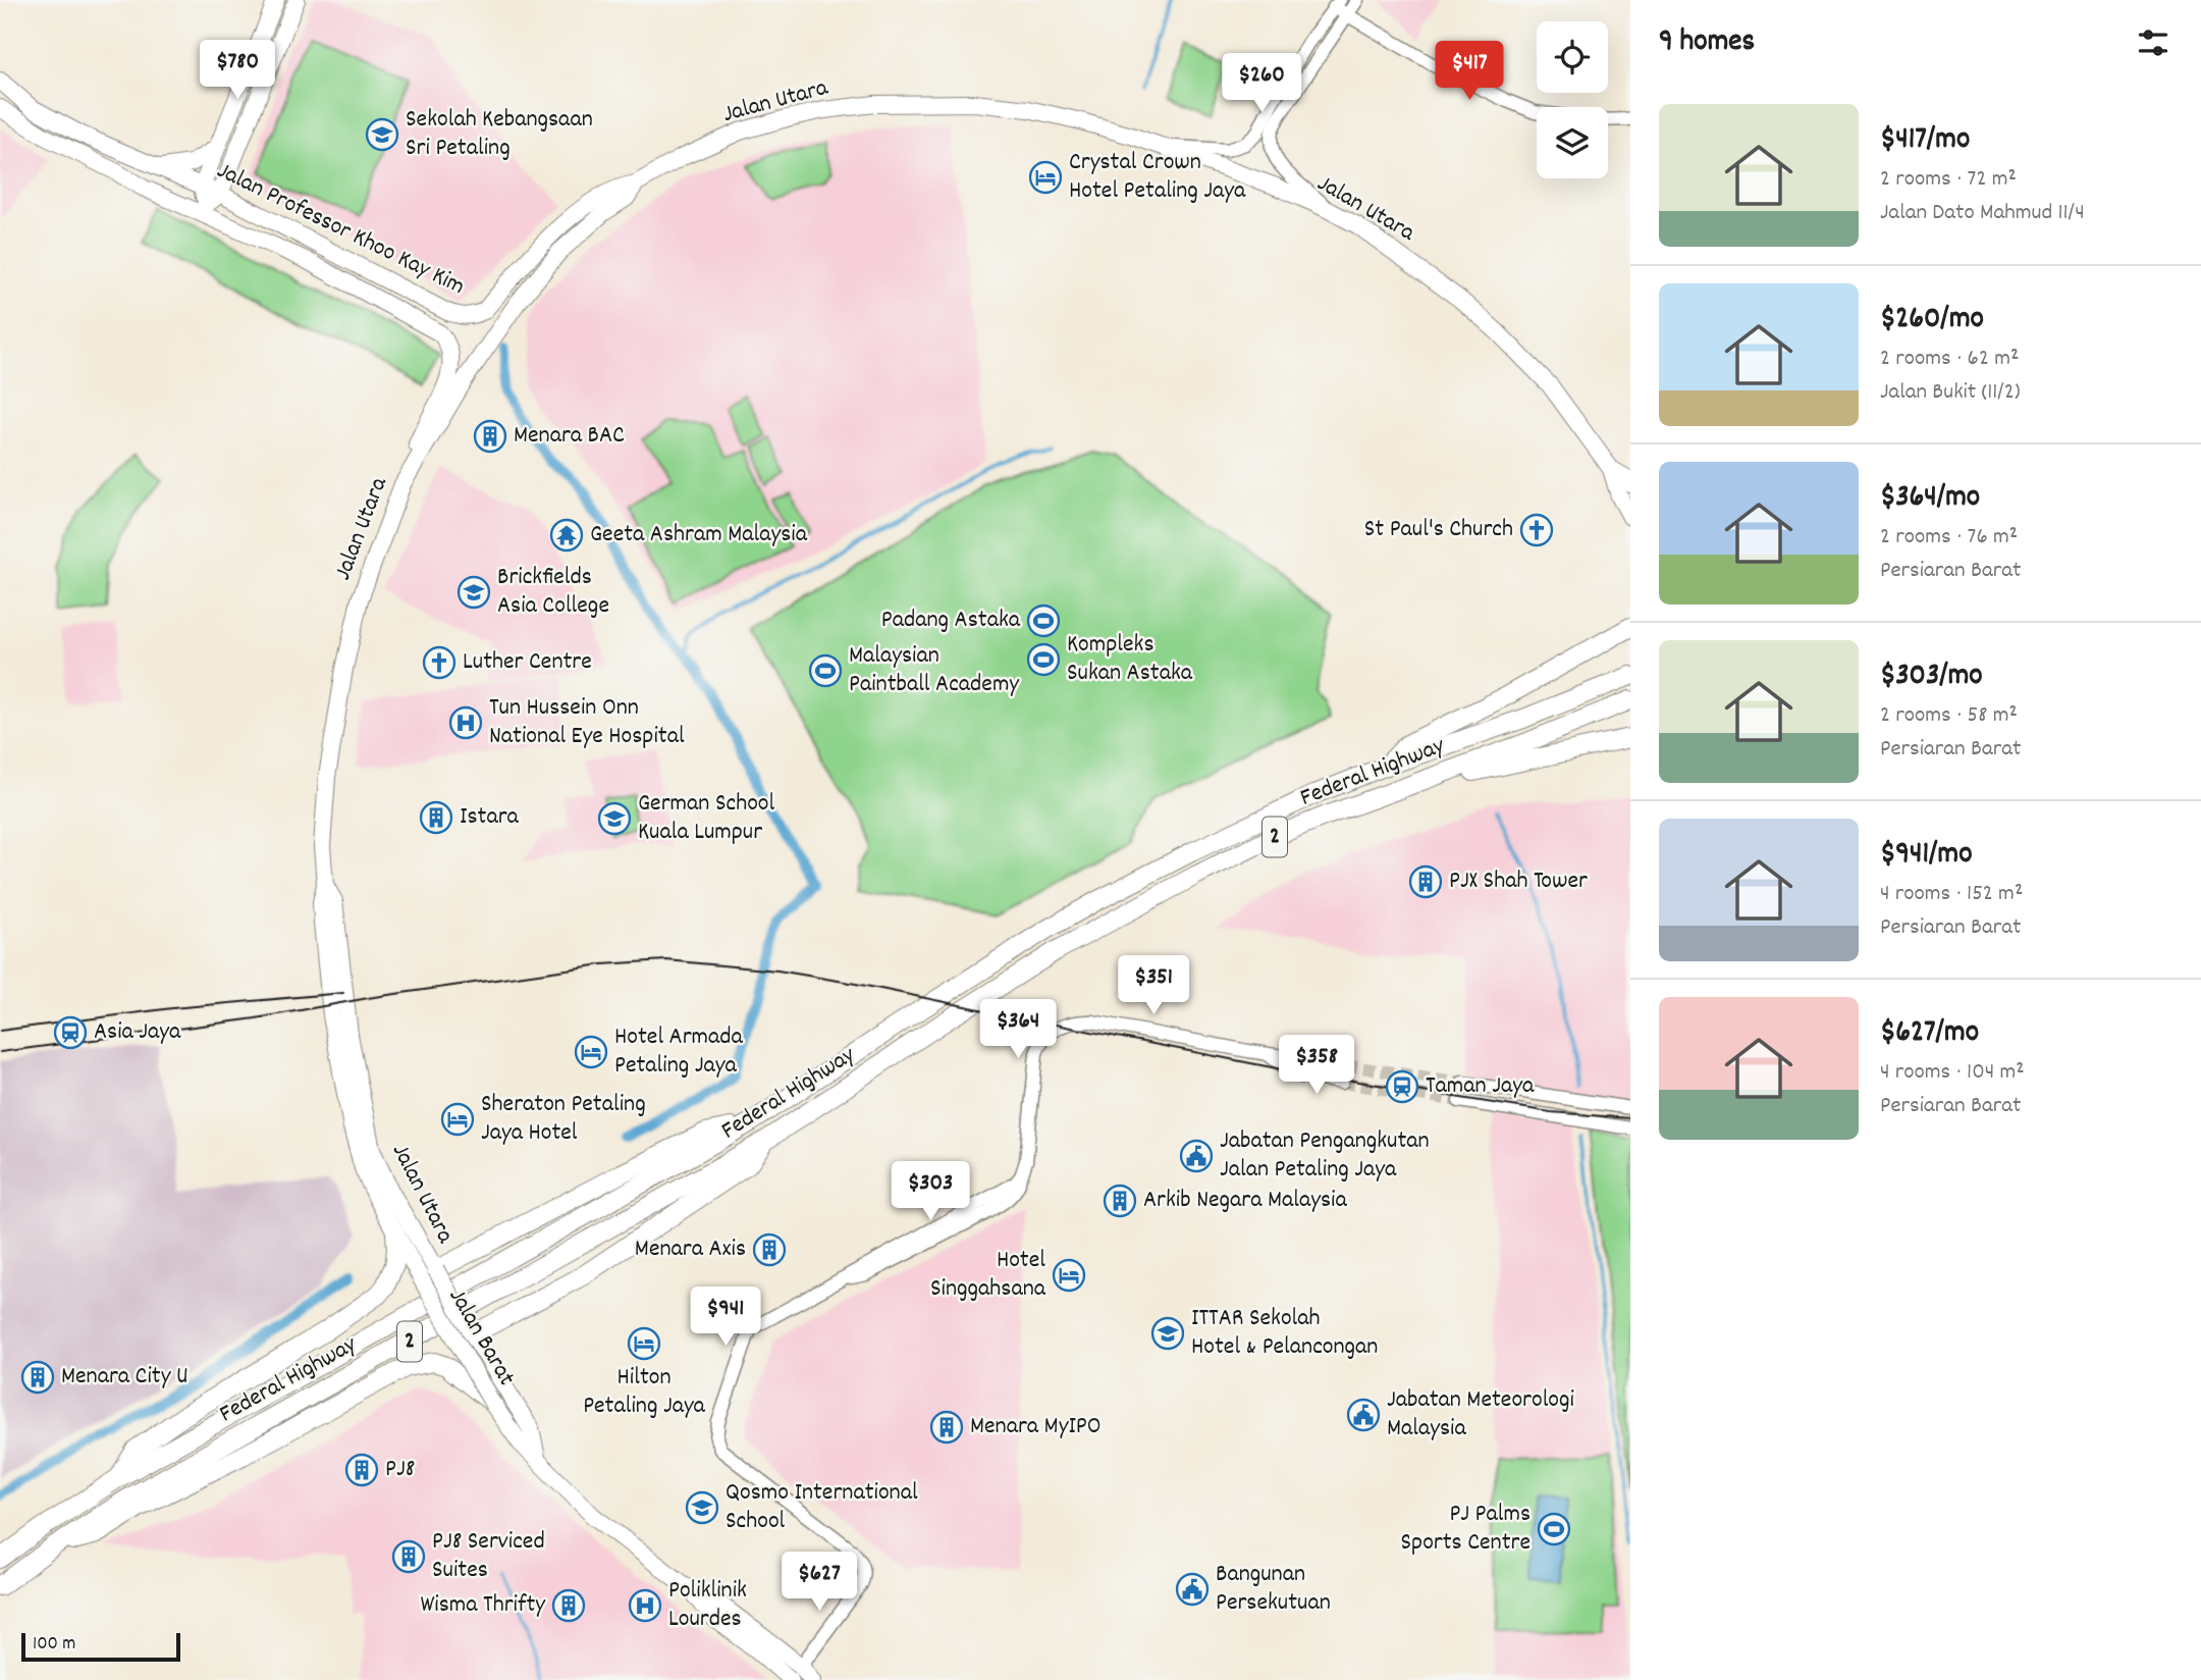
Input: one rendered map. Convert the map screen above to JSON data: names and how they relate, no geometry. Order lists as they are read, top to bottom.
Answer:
{
  "streets": {
    "highway": ["Federal Highway", "2"],
    "main road": ["Jalan Utara", "Jalan Professor Khoo Kay Kim", "Jalan Barat"]
  },
  "crossings": [
    ["Jalan Utara", "Jalan Professor Khoo Kay Kim"],
    ["Jalan Utara", "Jalan Barat"]
  ],
  "places": {
    "school or university": [
      "Sekolah Kebangsaan Sri Petaling",
      "Brickfields Asia College",
      "German School Kuala Lumpur",
      "ITTAR Sekolah Hotel & Pelancongan",
      "Qosmo International School"
    ],
    "hotel": [
      "Crystal Crown Hotel Petaling Jaya",
      "Hotel Armada Petaling Jaya",
      "Sheraton Petaling Jaya Hotel",
      "Hotel Singgahsana",
      "Hilton Petaling Jaya"
    ],
    "building": [
      "Menara BAC",
      "Istara",
      "PJX Shah Tower",
      "Arkib Negara Malaysia",
      "Menara Axis",
      "Menara City U",
      "Menara MyIPO",
      "PJ8",
      "PJ8 Serviced Suites",
      "Wisma Thrifty"
    ],
    "church": ["St Paul's Church", "Luther Centre"],
    "temple": ["Geeta Ashram Malaysia"],
    "sports": [
      "Padang Astaka",
      "Kompleks Sukan Astaka",
      "Malaysian Paintball Academy",
      "PJ Palms Sports Centre"
    ],
    "hospital": ["Tun Hussein Onn National Eye Hospital", "Poliklinik Lourdes"],
    "station": ["Asia Jaya", "Taman Jaya"],
    "public building": ["Jabatan Pengangkutan Jalan Petaling Jaya", "Jabatan Meteorologi Malaysia", "Bangunan Persekutuan"]
  },
  "scale_bar": "100 m",
  "page": {
    "heading": "9 homes",
    "price": [
      "$780",
      "$417",
      "$260",
      "$351",
      "$364",
      "$358",
      "$303",
      "$941",
      "$627"
    ],
    "list": [
      {
        "name": "$417/mo",
        "note": "2 rooms · 72 m² · Jalan Dato Mahmud 11/4"
      },
      {
        "name": "$260/mo",
        "note": "2 rooms · 62 m² · Jalan Bukit (11/2)"
      },
      {
        "name": "$364/mo",
        "note": "2 rooms · 76 m² · Persiaran Barat"
      },
      {
        "name": "$303/mo",
        "note": "2 rooms · 58 m² · Persiaran Barat"
      },
      {
        "name": "$941/mo",
        "note": "4 rooms · 152 m² · Persiaran Barat"
      },
      {
        "name": "$627/mo",
        "note": "4 rooms · 104 m² · Persiaran Barat"
      }
    ],
    "scale": "100 m"
  }
}
